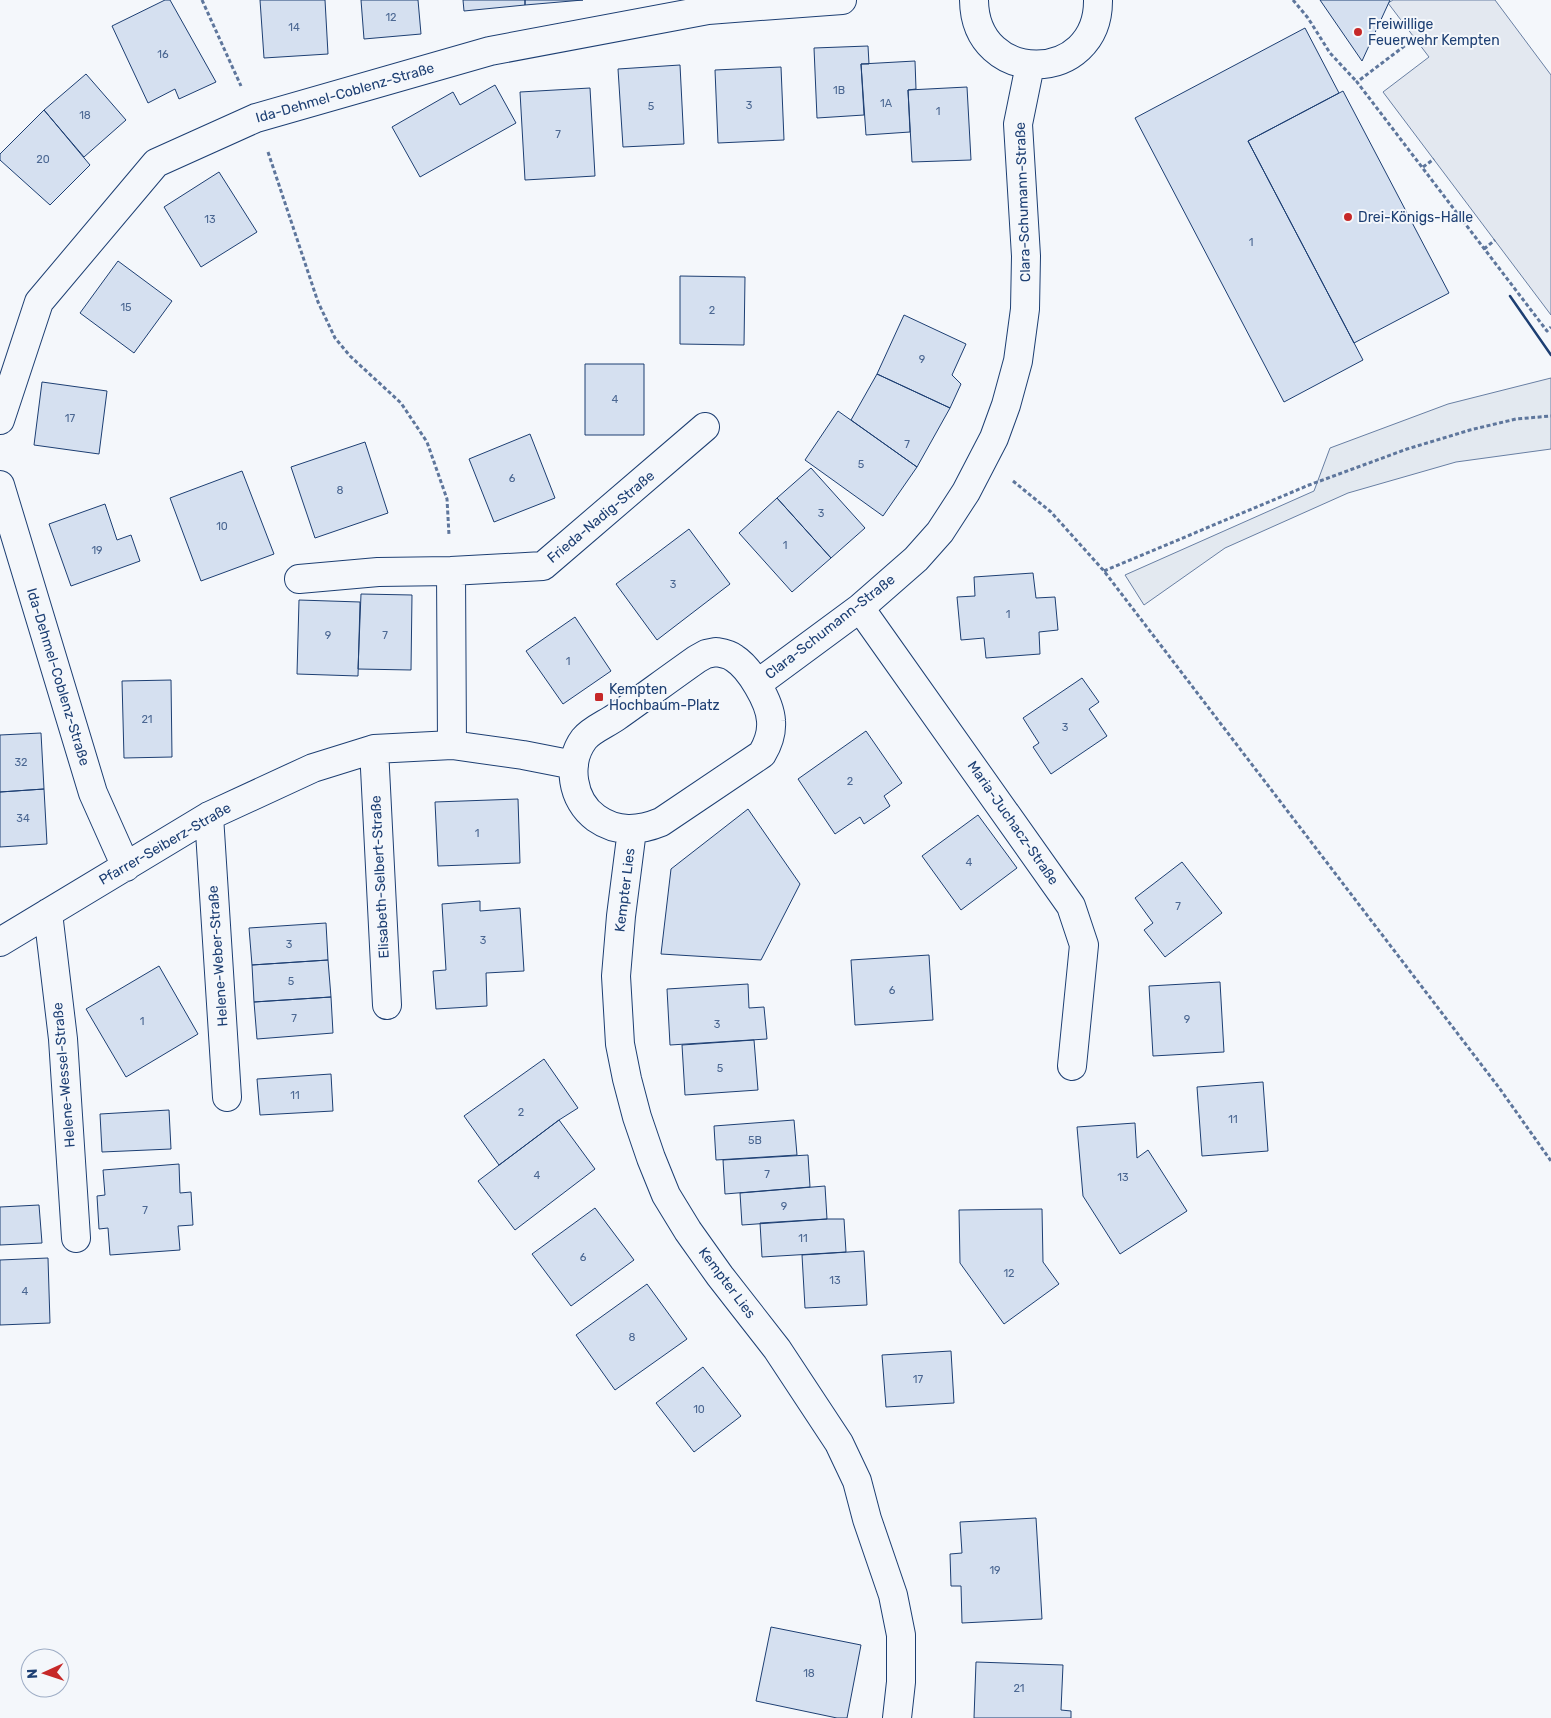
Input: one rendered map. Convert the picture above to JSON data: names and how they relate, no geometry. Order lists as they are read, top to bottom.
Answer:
{
  "streets": {
    "street": [
      "Ida-Dehmel-Coblenz-Straße",
      "Clara-Schumann-Straße",
      "Frieda-Nadig-Straße",
      "Maria-Juchacz-Straße",
      "Pfarrer-Seiberz-Straße",
      "Elisabeth-Selbert-Straße",
      "Kempter Lies",
      "Helene-Weber-Straße",
      "Helene-Wessel-Straße"
    ]
  },
  "crossings": [
    ["Ida-Dehmel-Coblenz-Straße", "Pfarrer-Seiberz-Straße"],
    ["Clara-Schumann-Straße", "Maria-Juchacz-Straße"],
    ["Pfarrer-Seiberz-Straße", "Elisabeth-Selbert-Straße"],
    ["Pfarrer-Seiberz-Straße", "Helene-Weber-Straße"],
    ["Pfarrer-Seiberz-Straße", "Helene-Wessel-Straße"]
  ],
  "places": {
    "other": ["Freiwillige Feuerwehr Kempten", "Drei-Königs-Halle"],
    "transit": ["Kempten Hochbaum-Platz"]
  },
  "house_numbers": [
    "12",
    "14",
    "16",
    "1B",
    "1A",
    "3",
    "5",
    "1",
    "18",
    "7",
    "20",
    "13",
    "1",
    "15",
    "2",
    "9",
    "4",
    "17",
    "7",
    "5",
    "6",
    "8",
    "3",
    "10",
    "1",
    "19",
    "3",
    "1",
    "9",
    "7",
    "1",
    "21",
    "3",
    "32",
    "2",
    "34",
    "1",
    "4",
    "7",
    "3",
    "3",
    "5",
    "6",
    "7",
    "9",
    "1",
    "3",
    "5",
    "11",
    "2",
    "11",
    "5B",
    "7",
    "4",
    "13",
    "9",
    "7",
    "11",
    "6",
    "12",
    "13",
    "4",
    "8",
    "17",
    "10",
    "19",
    "18",
    "21"
  ],
  "north": "left"
}
